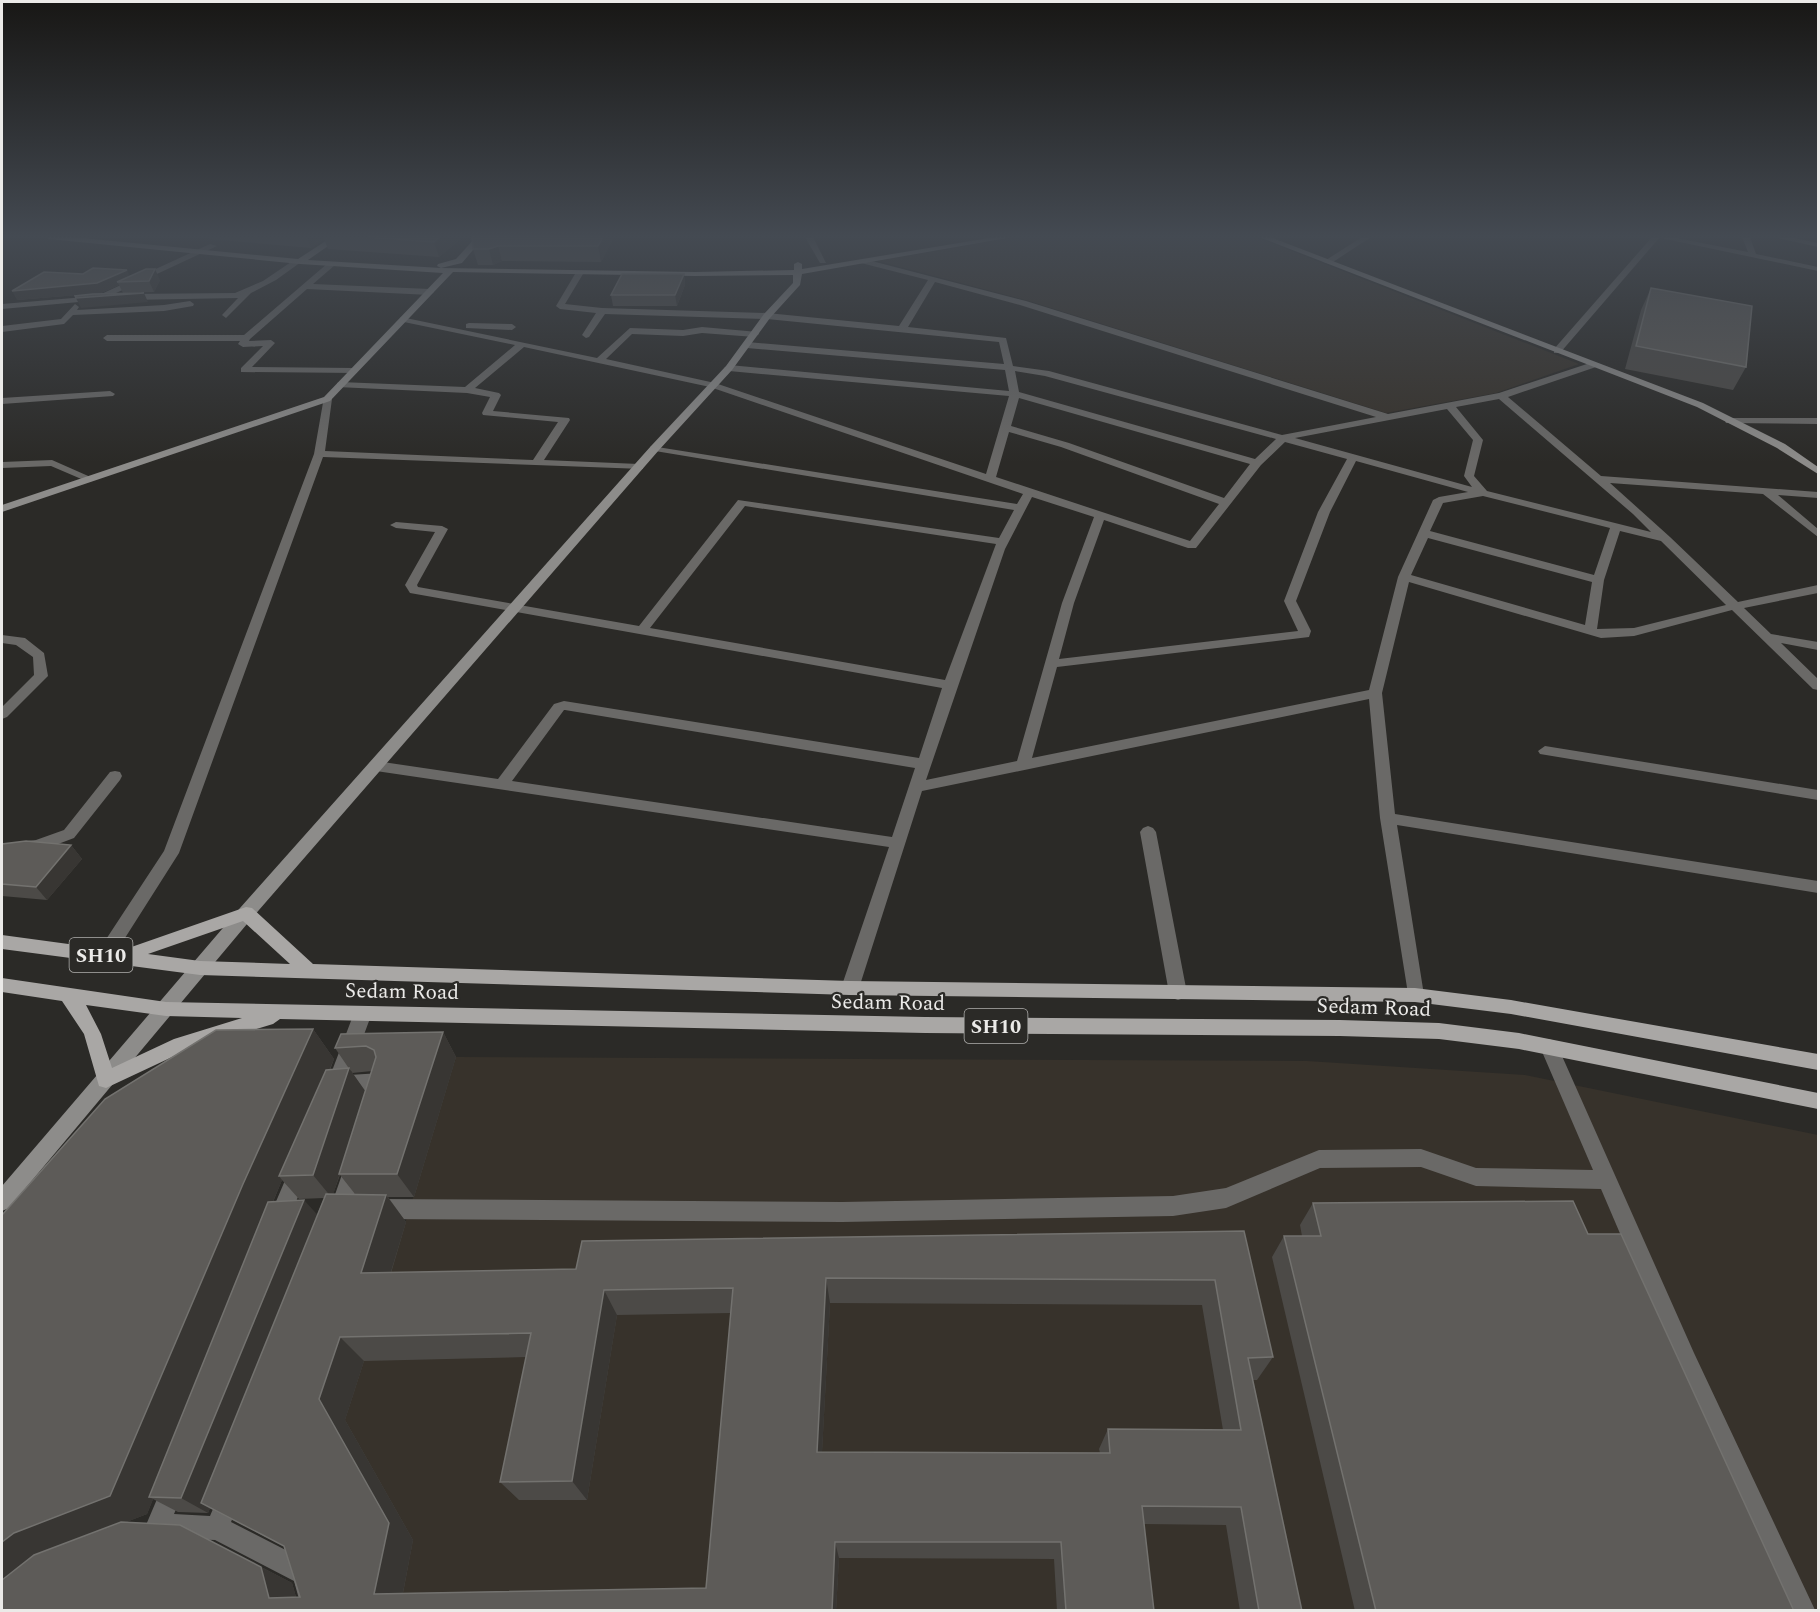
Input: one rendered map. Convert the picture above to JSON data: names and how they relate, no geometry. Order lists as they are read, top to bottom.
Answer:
{
  "streets": {
    "main road": ["SH10", "Sedam Road"]
  },
  "crossings": [
    ["SH10", "Sedam Road"]
  ]
}
